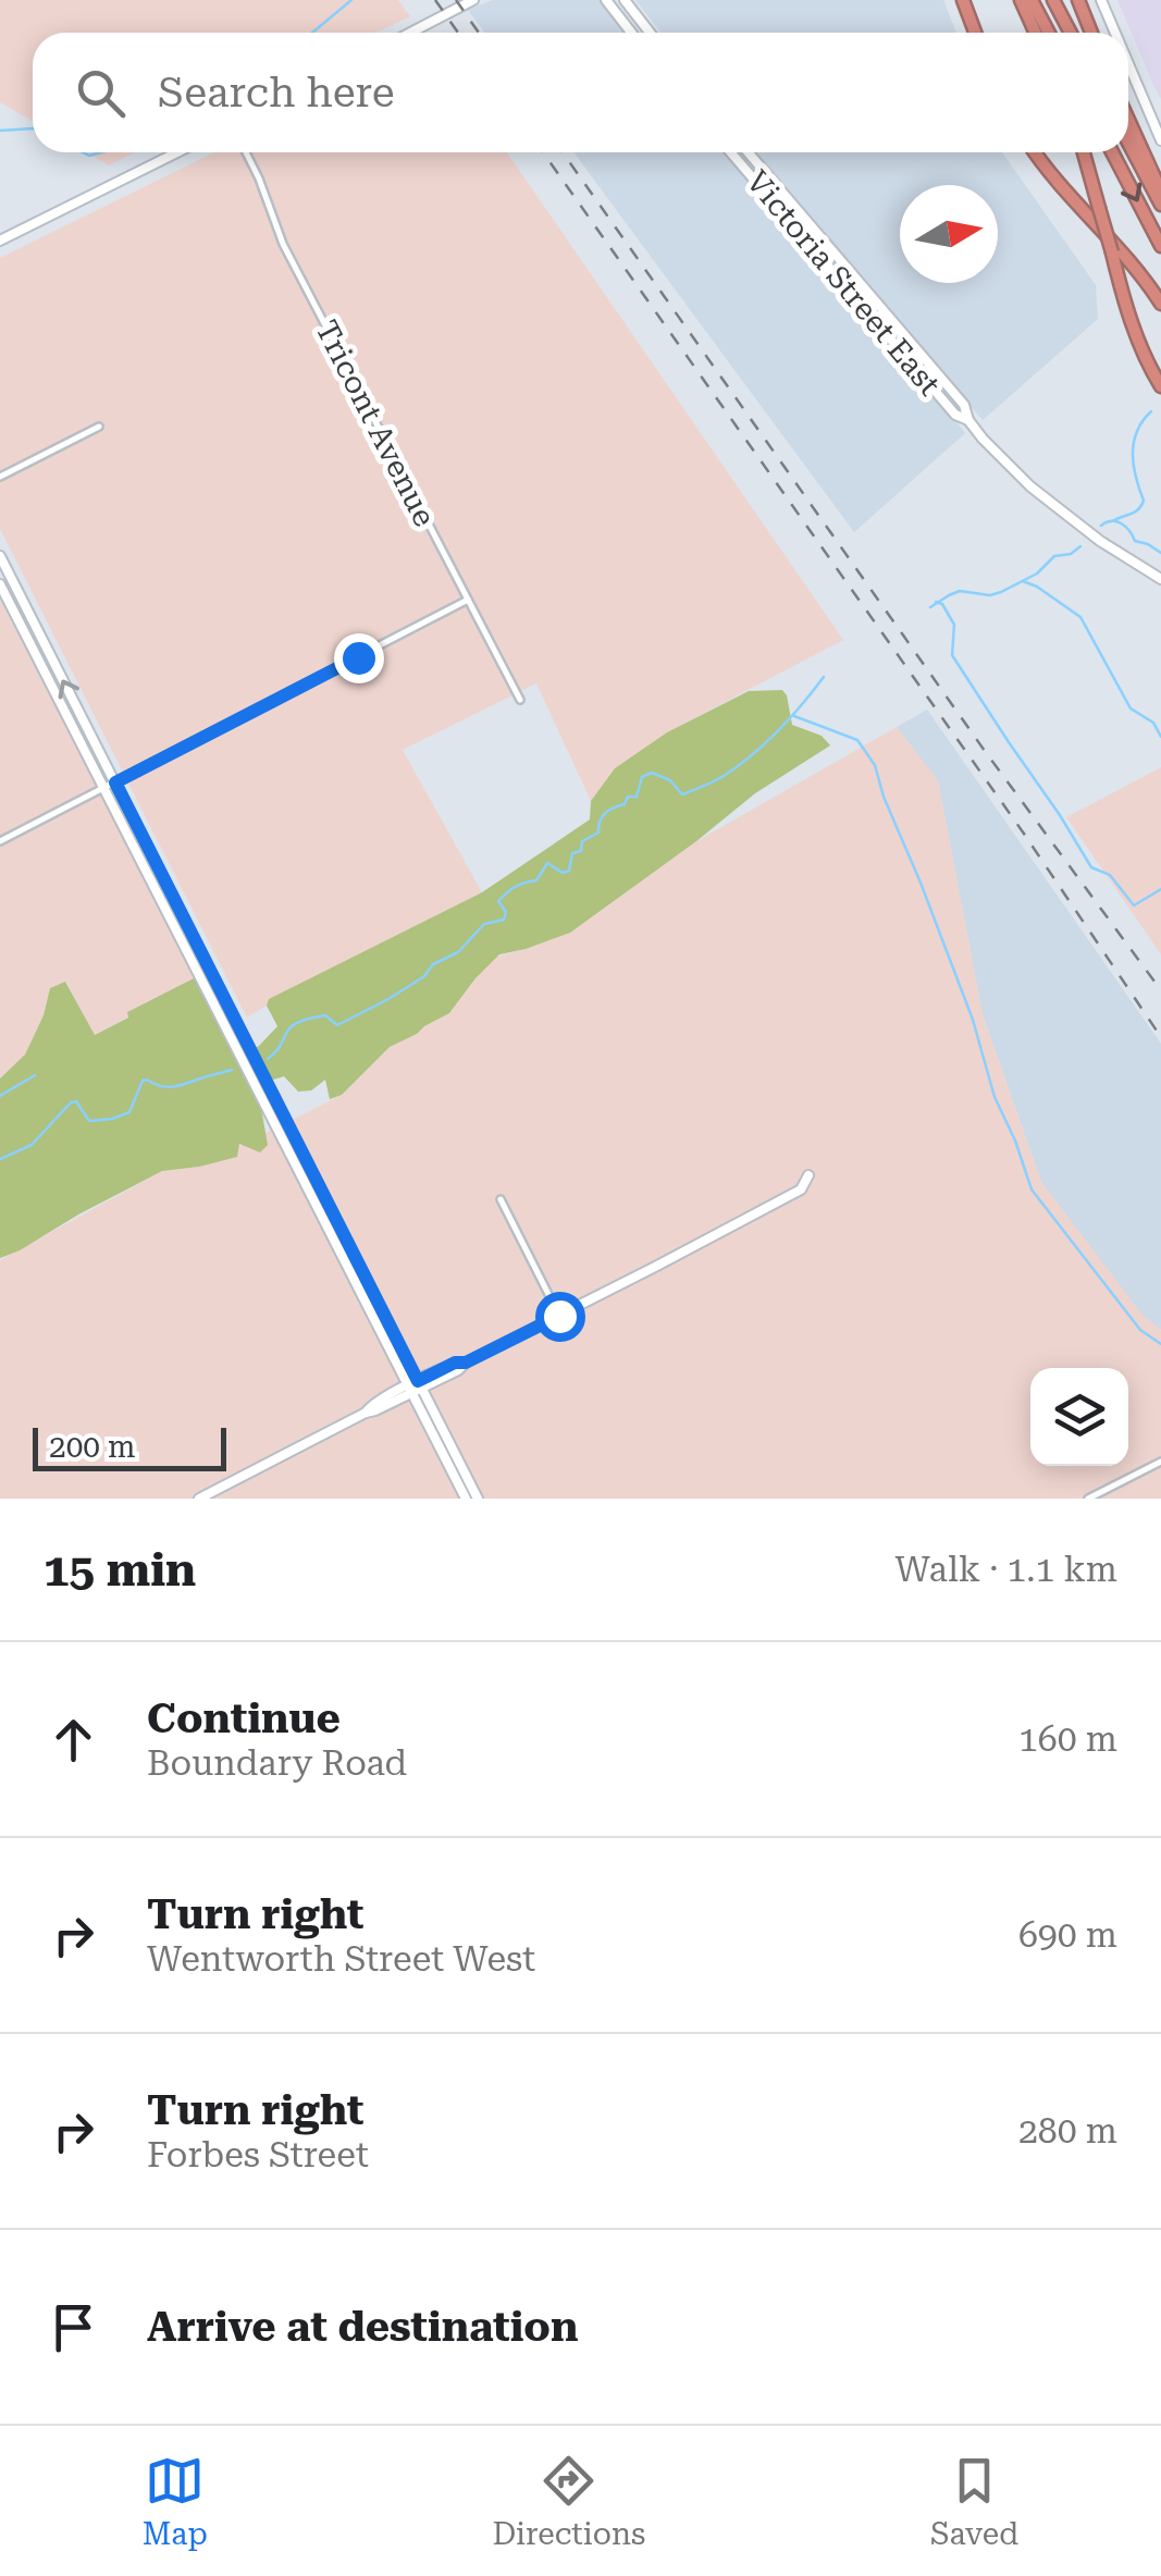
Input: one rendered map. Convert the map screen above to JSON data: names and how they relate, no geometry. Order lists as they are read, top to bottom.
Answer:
{
  "streets": {
    "main road": ["Victoria Street East"],
    "street": ["Tricont Avenue"]
  },
  "scale_bar": "200 m",
  "north": "right",
  "page": {
    "search": "Search here",
    "scale": "200 m",
    "heading": ["15 min", "Walk · 1.1 km"],
    "list": [
      ["Continue", "Boundary Road", "160 m"],
      ["Turn right", "Wentworth Street West", "690 m"],
      ["Turn right", "Forbes Street", "280 m"],
      "Arrive at destination"
    ],
    "nav": ["Map", "Directions", "Saved"]
  }
}
